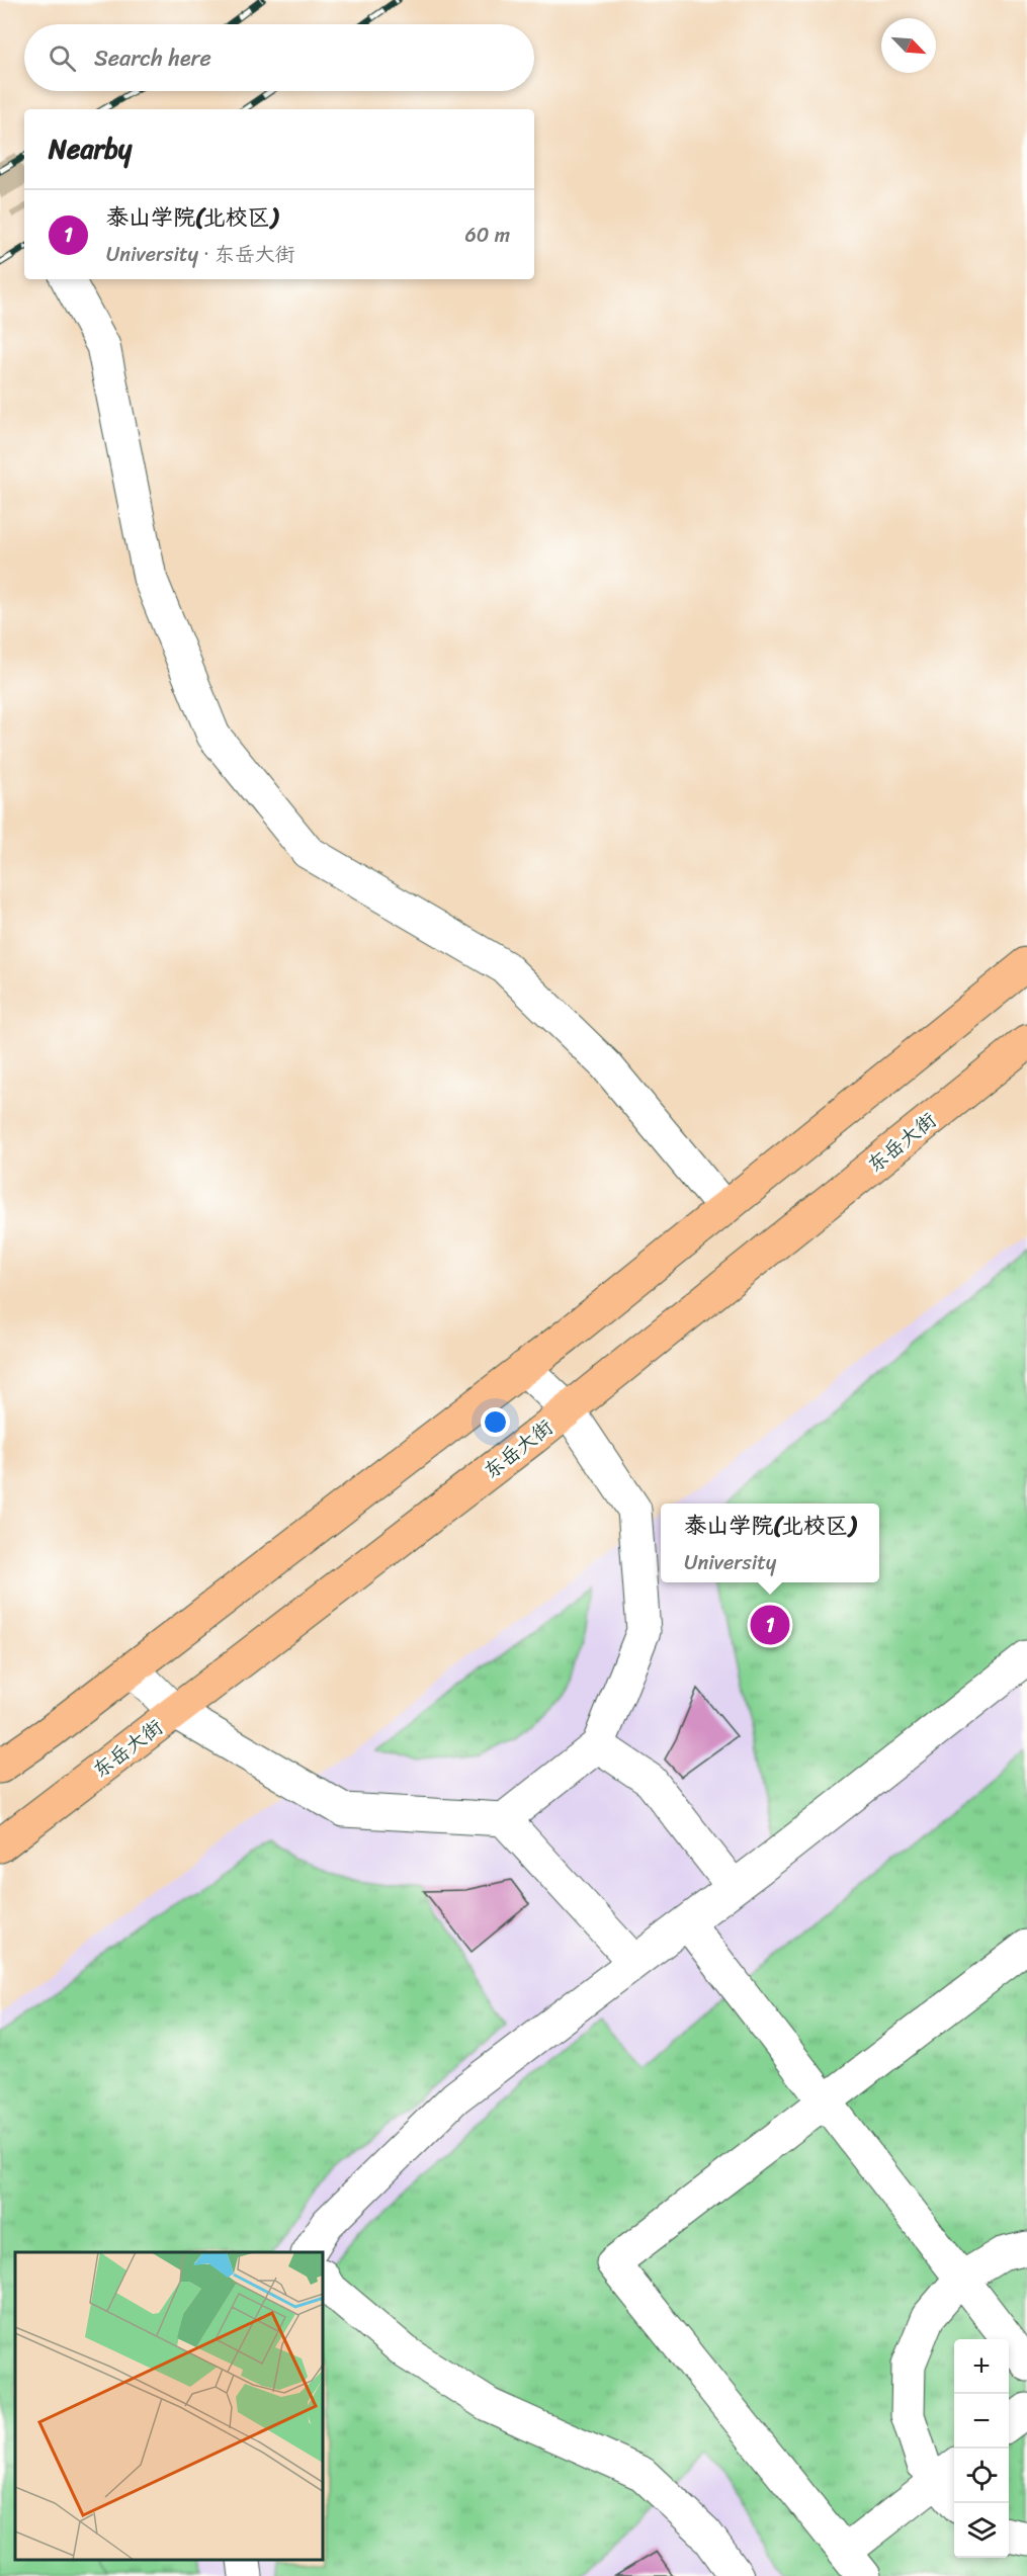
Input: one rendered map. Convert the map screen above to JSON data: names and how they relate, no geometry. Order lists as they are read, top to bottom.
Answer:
{
  "streets": {
    "main road": ["东岳大街"]
  },
  "north": "bottom right",
  "page": {
    "search": "Search here",
    "heading": "Nearby",
    "list": [
      {
        "mark": "1",
        "name": "泰山学院(北校区)",
        "note": "University · 东岳大街",
        "value": "60 m"
      }
    ],
    "popup": ["泰山学院(北校区)", "University"],
    "pins": "1",
    "map_buttons": ["+", "−"]
  }
}
